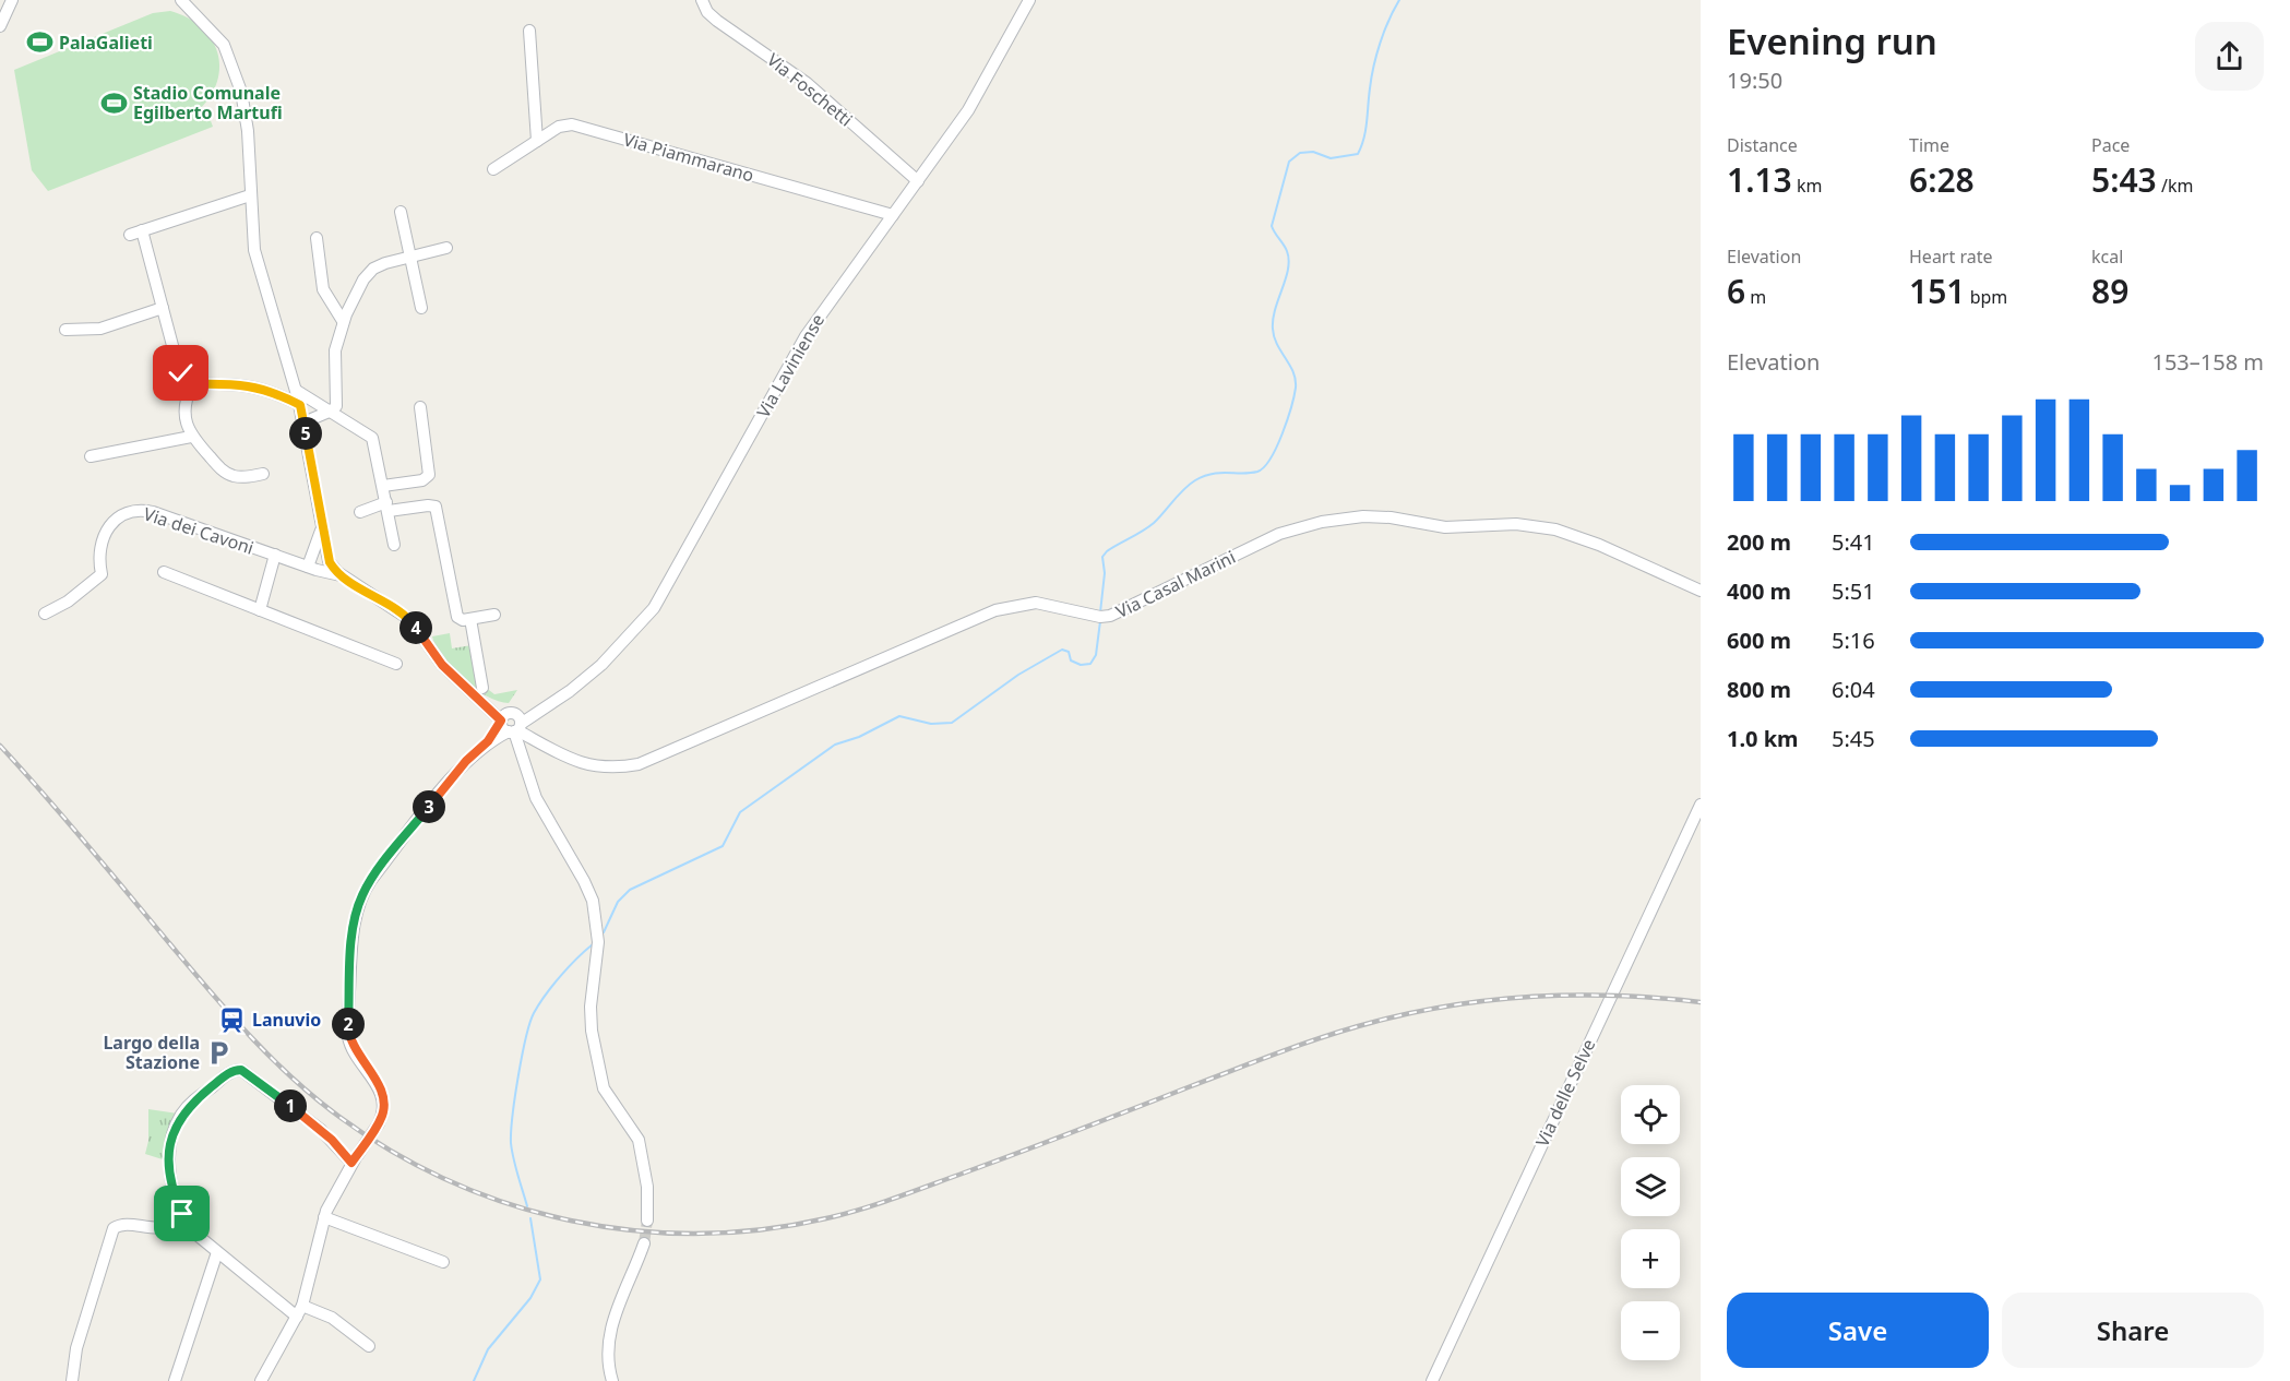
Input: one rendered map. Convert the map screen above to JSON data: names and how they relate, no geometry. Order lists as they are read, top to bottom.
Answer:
{
  "streets": {
    "street": [
      "Via Foschetti",
      "Via Piammarano",
      "Via Laviniense",
      "Via dei Cavoni",
      "Via Casal Marini",
      "Via delle Selve"
    ]
  },
  "crossings": [
    ["Via Foschetti", "Via Laviniense"],
    ["Via Piammarano", "Via Laviniense"],
    ["Via Laviniense", "Via Casal Marini"]
  ],
  "places": {
    "sports": ["PalaGalieti", "Stadio Comunale Egilberto Martufi"],
    "station": ["Lanuvio"],
    "parking": ["Largo della Stazione"]
  },
  "page": {
    "heading": ["Evening run", "19:50"],
    "stats": [
      ["Distance", "1.13 km"],
      ["Time", "6:28"],
      ["Pace", "5:43 /km"],
      ["Elevation", "6 m"],
      ["Heart rate", "151 bpm"],
      ["kcal", "89"]
    ],
    "chart": ["Elevation", "153–158 m"],
    "pins": [
      "5",
      "4",
      "3",
      "2",
      "1"
    ],
    "list": [
      {
        "name": "200 m",
        "note": "5:41"
      },
      {
        "name": "400 m",
        "note": "5:51"
      },
      {
        "name": "600 m",
        "note": "5:16"
      },
      {
        "name": "800 m",
        "note": "6:04"
      },
      {
        "name": "1.0 km",
        "note": "5:45"
      }
    ],
    "map_buttons": ["+", "−"],
    "buttons": ["Save", "Share"]
  }
}
